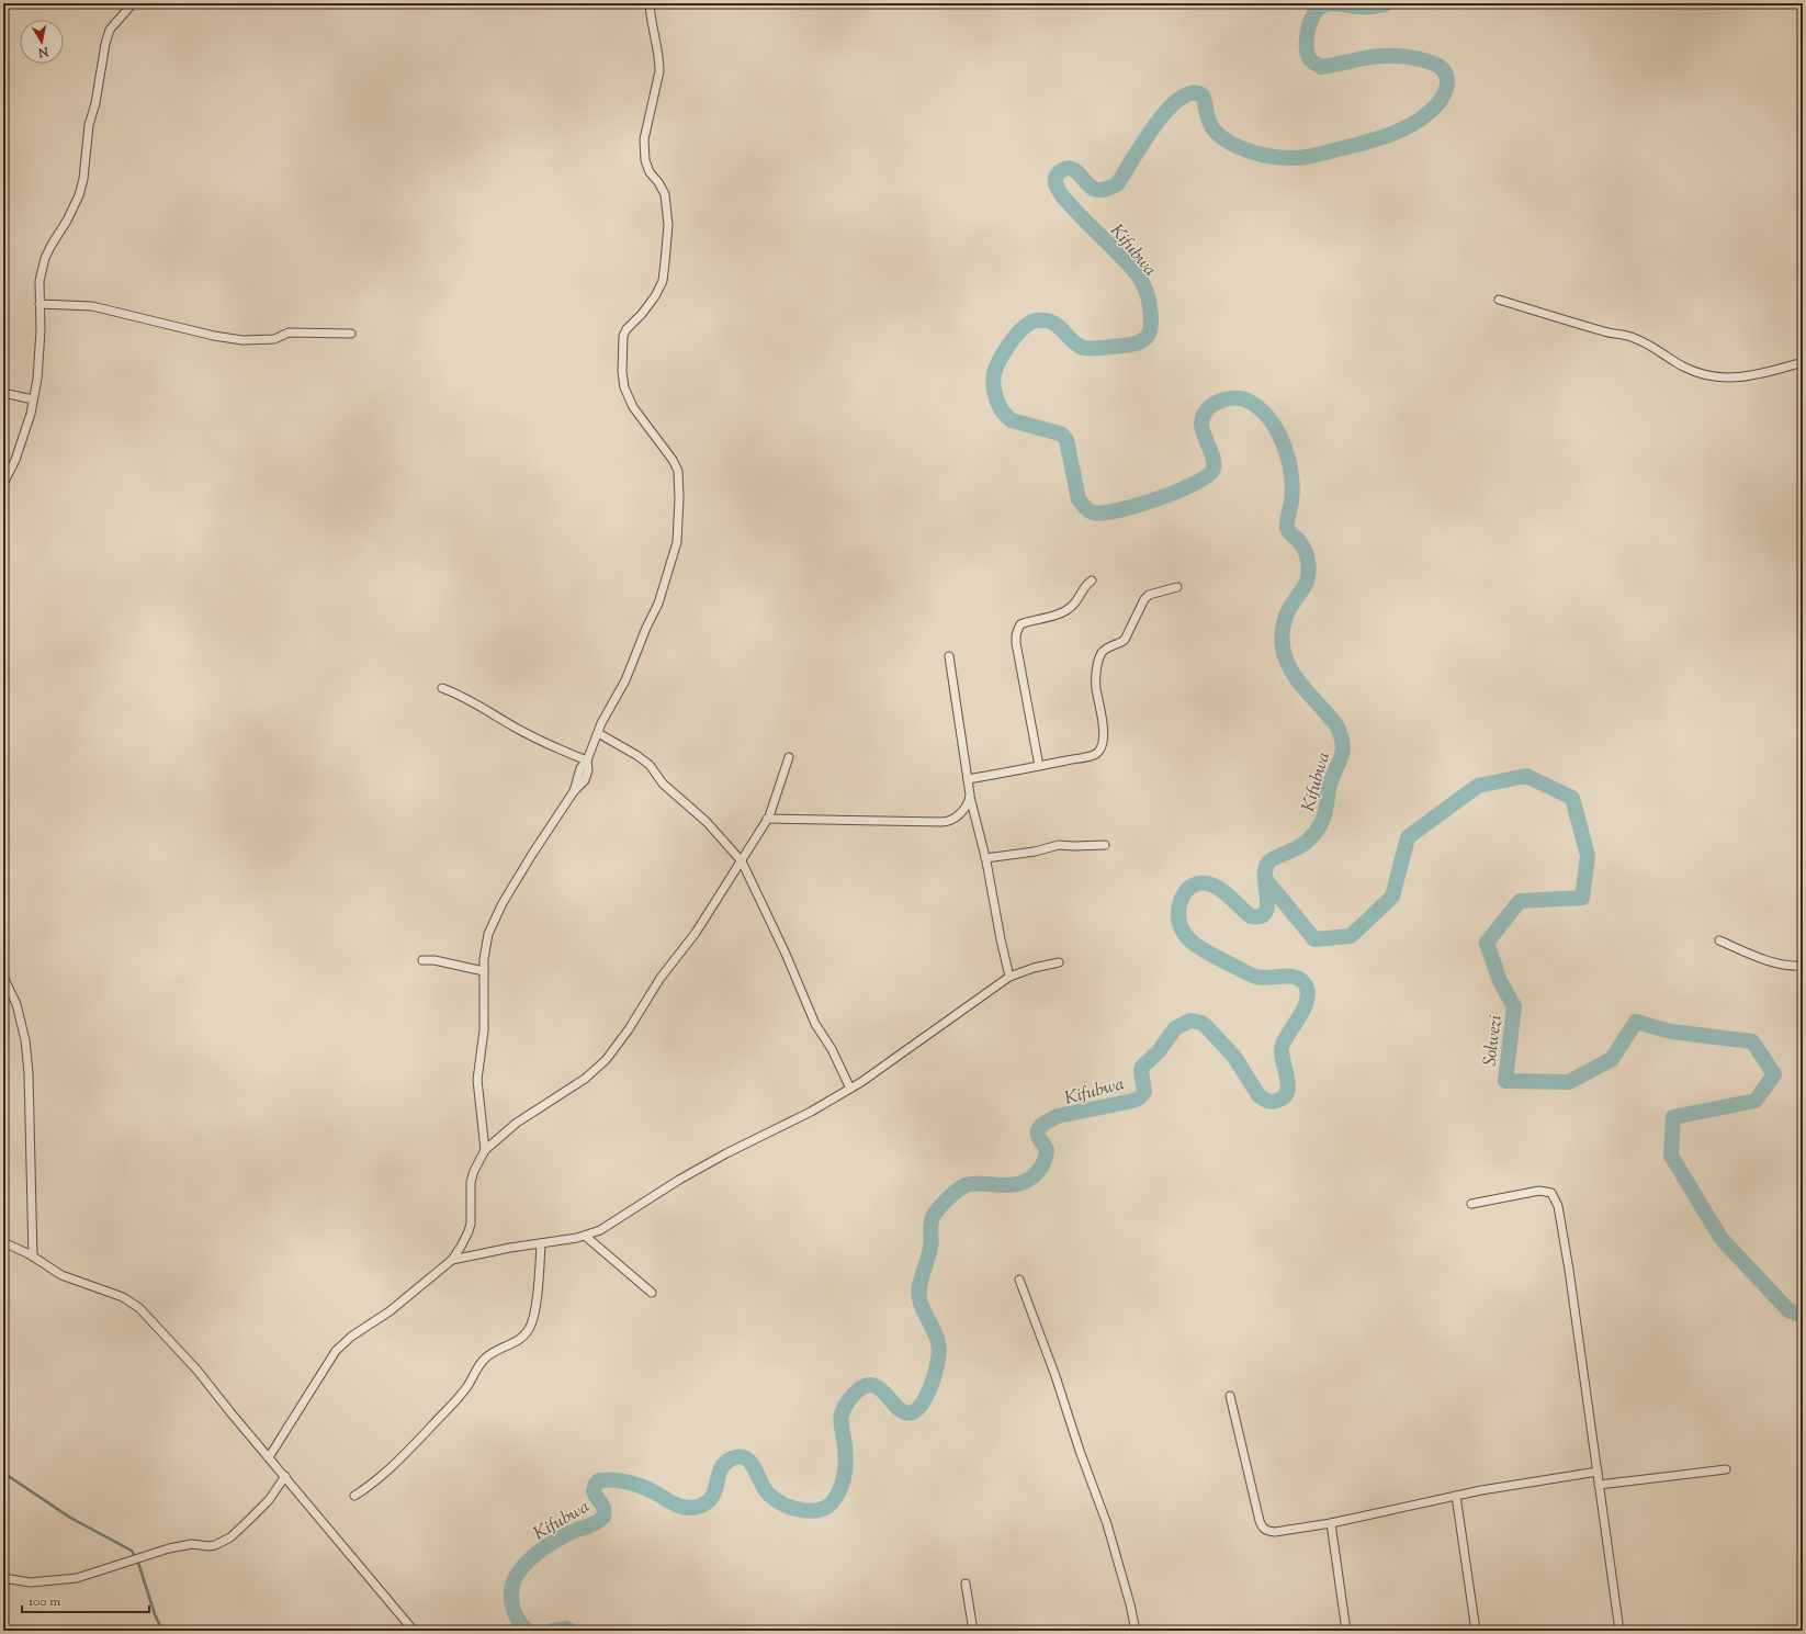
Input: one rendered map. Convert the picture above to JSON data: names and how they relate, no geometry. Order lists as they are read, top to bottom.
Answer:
{
  "water": ["Kifubwa", "Solwezi"],
  "scale_bar": "100 m",
  "north": "bottom"
}
